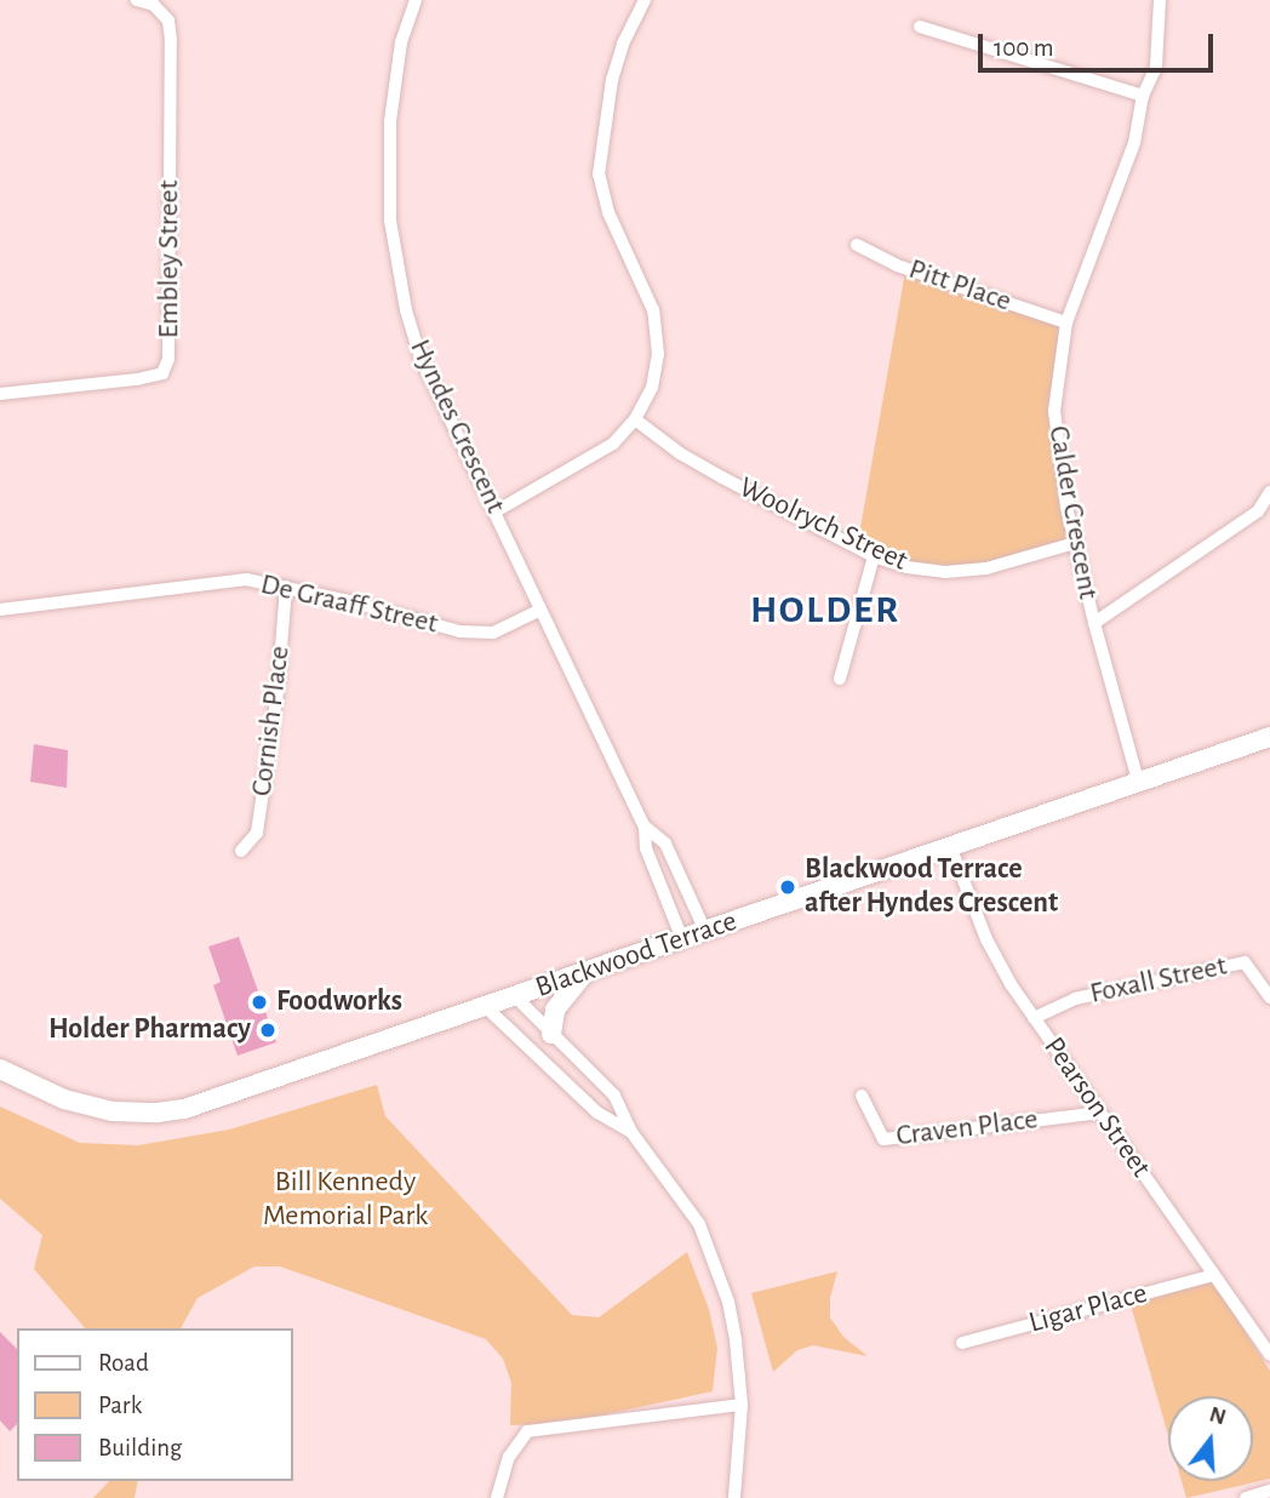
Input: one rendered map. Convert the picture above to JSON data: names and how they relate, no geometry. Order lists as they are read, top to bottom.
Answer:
{
  "streets": {
    "street": [
      "Embley Street",
      "Pitt Place",
      "Hyndes Crescent",
      "Calder Crescent",
      "Woolrych Street",
      "De Graaff Street",
      "Cornish Place",
      "Blackwood Terrace",
      "Foxall Street",
      "Pearson Street",
      "Craven Place",
      "Ligar Place"
    ]
  },
  "crossings": [
    ["Pitt Place", "Calder Crescent"],
    ["Hyndes Crescent", "De Graaff Street"],
    ["Hyndes Crescent", "Blackwood Terrace"],
    ["Calder Crescent", "Woolrych Street"],
    ["Calder Crescent", "Blackwood Terrace"],
    ["De Graaff Street", "Cornish Place"],
    ["Blackwood Terrace", "Pearson Street"],
    ["Foxall Street", "Pearson Street"],
    ["Pearson Street", "Craven Place"],
    ["Pearson Street", "Ligar Place"]
  ],
  "districts": ["HOLDER"],
  "parks": ["Bill Kennedy Memorial Park"],
  "places": ["Blackwood Terrace after Hyndes Crescent", "Foodworks", "Holder Pharmacy"],
  "legend": ["Road", "Park", "Building"],
  "scale_bar": "100 m",
  "north": "top"
}
